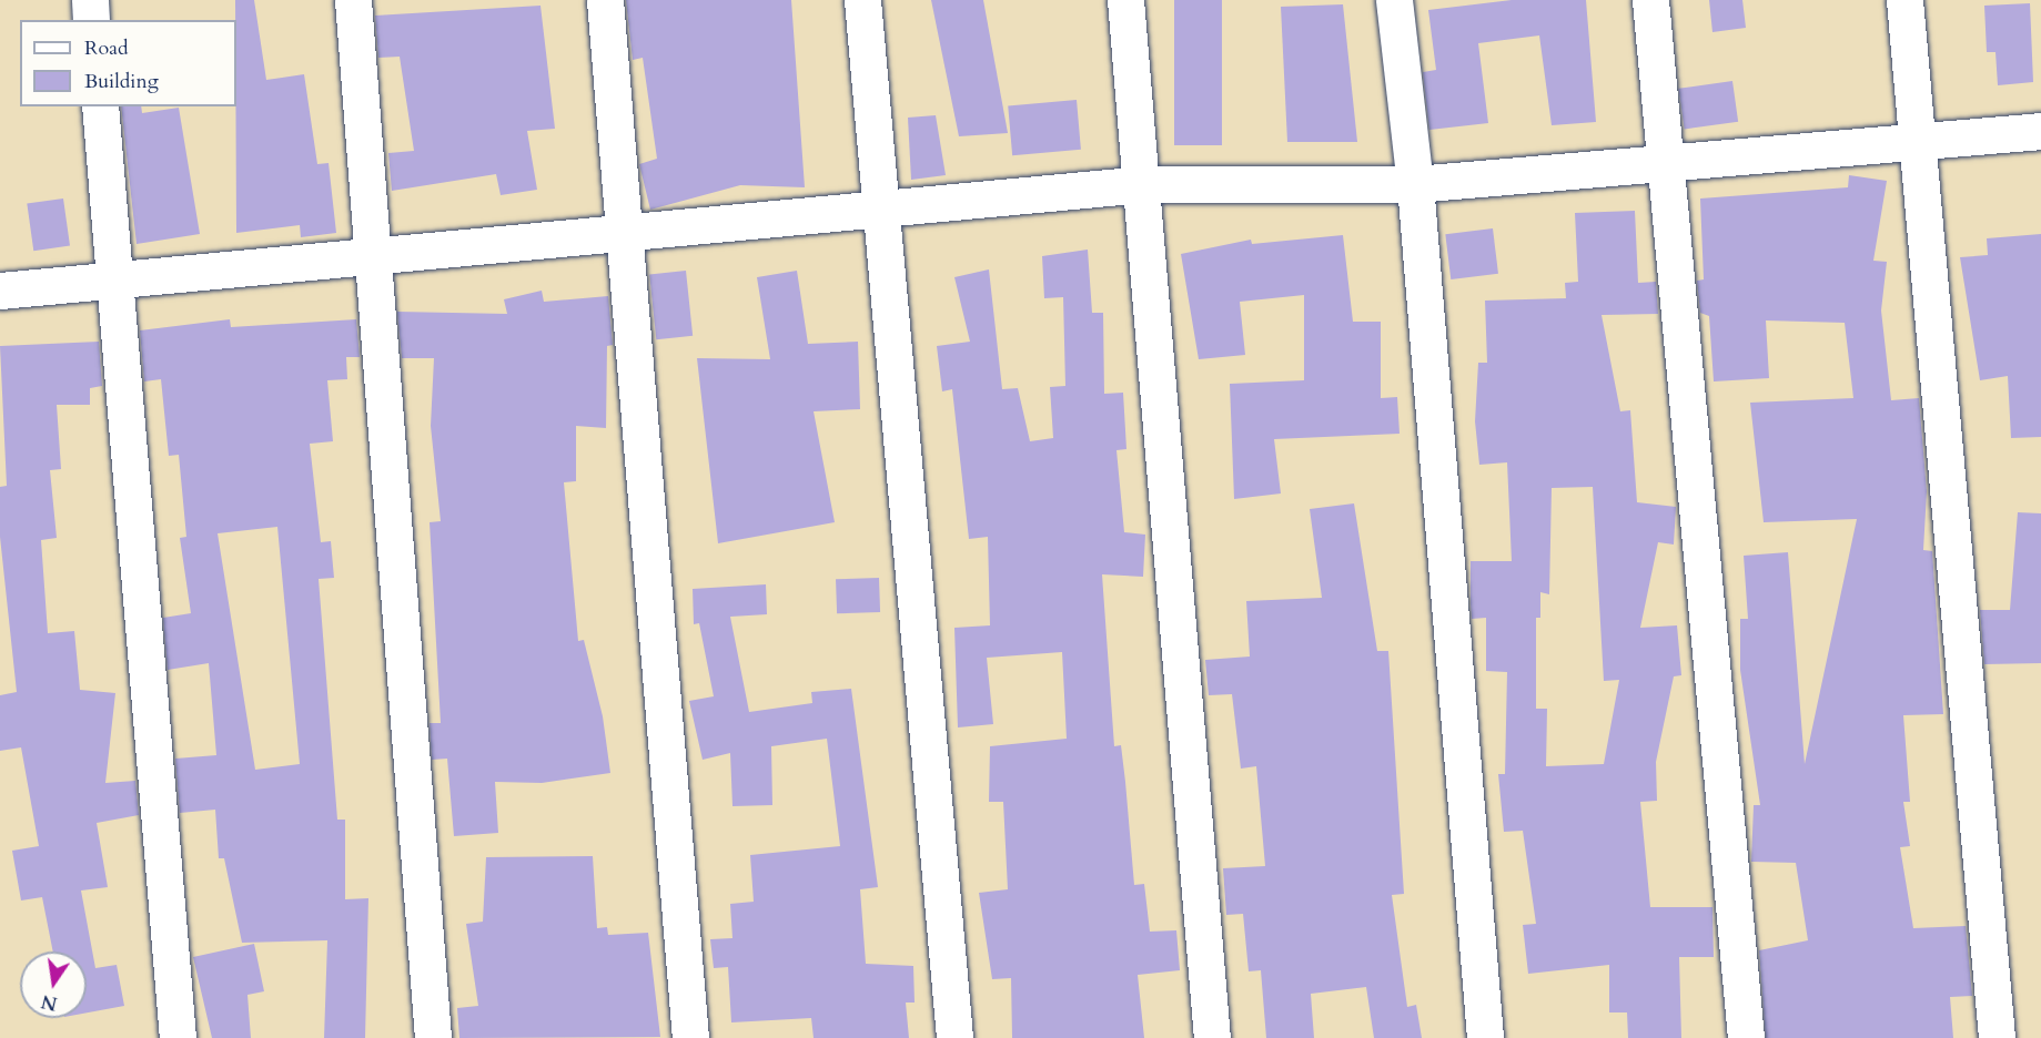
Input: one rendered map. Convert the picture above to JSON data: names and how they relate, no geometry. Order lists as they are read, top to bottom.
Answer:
{
  "legend": ["Road", "Building"],
  "north": "bottom"
}
